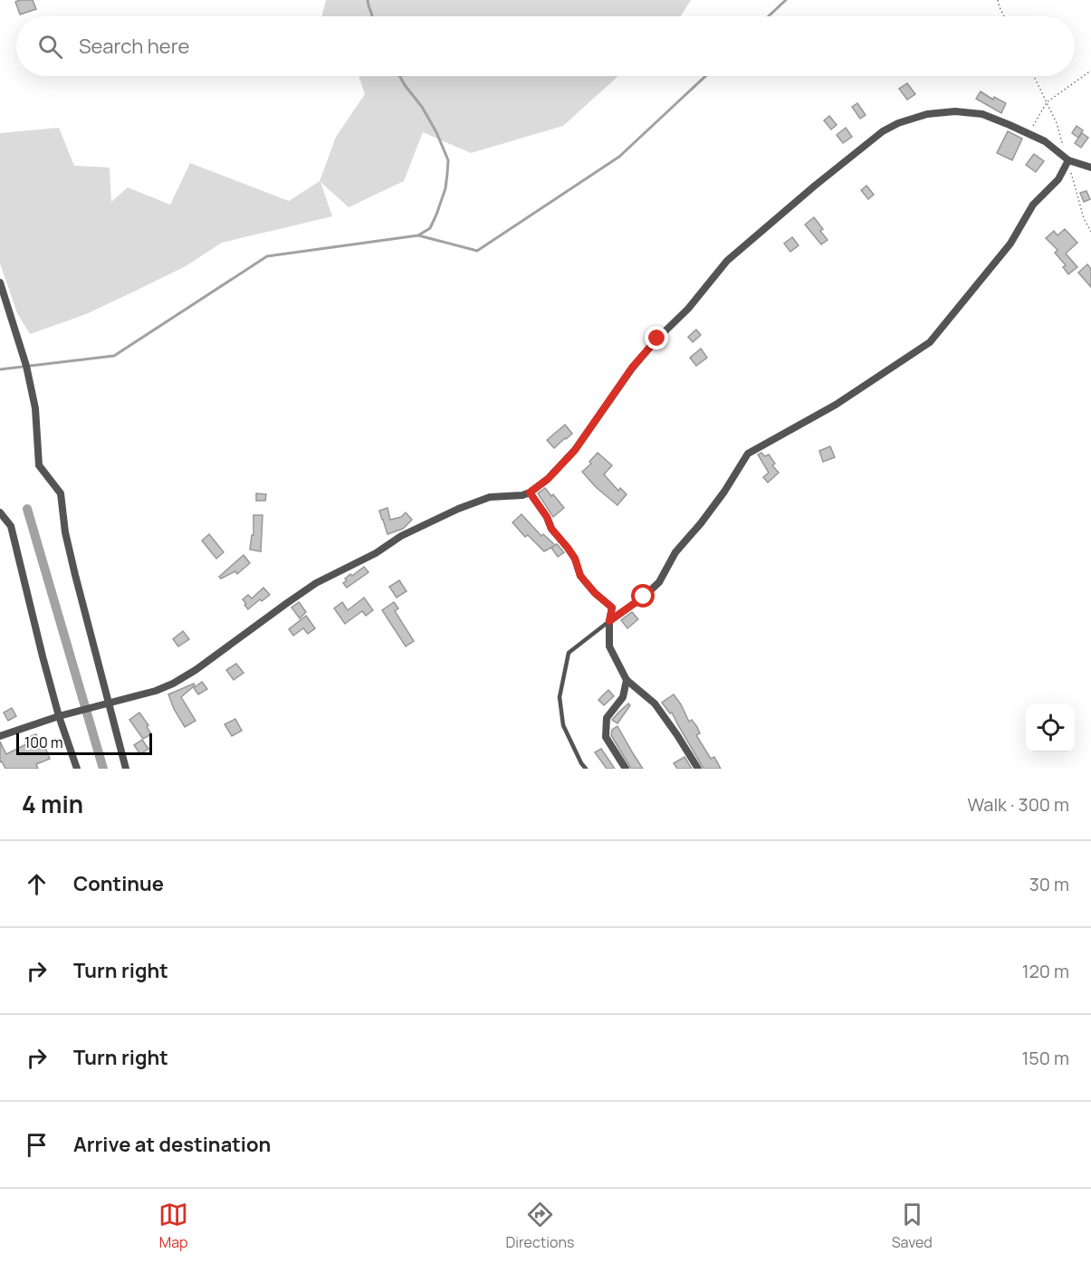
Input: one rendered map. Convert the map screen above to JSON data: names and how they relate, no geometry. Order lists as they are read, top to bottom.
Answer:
{
  "scale_bar": "100 m",
  "page": {
    "search": "Search here",
    "scale": "100 m",
    "heading": ["4 min", "Walk · 300 m"],
    "list": [
      ["Continue", "30 m"],
      ["Turn right", "120 m"],
      ["Turn right", "150 m"],
      "Arrive at destination"
    ],
    "nav": ["Map", "Directions", "Saved"]
  }
}
